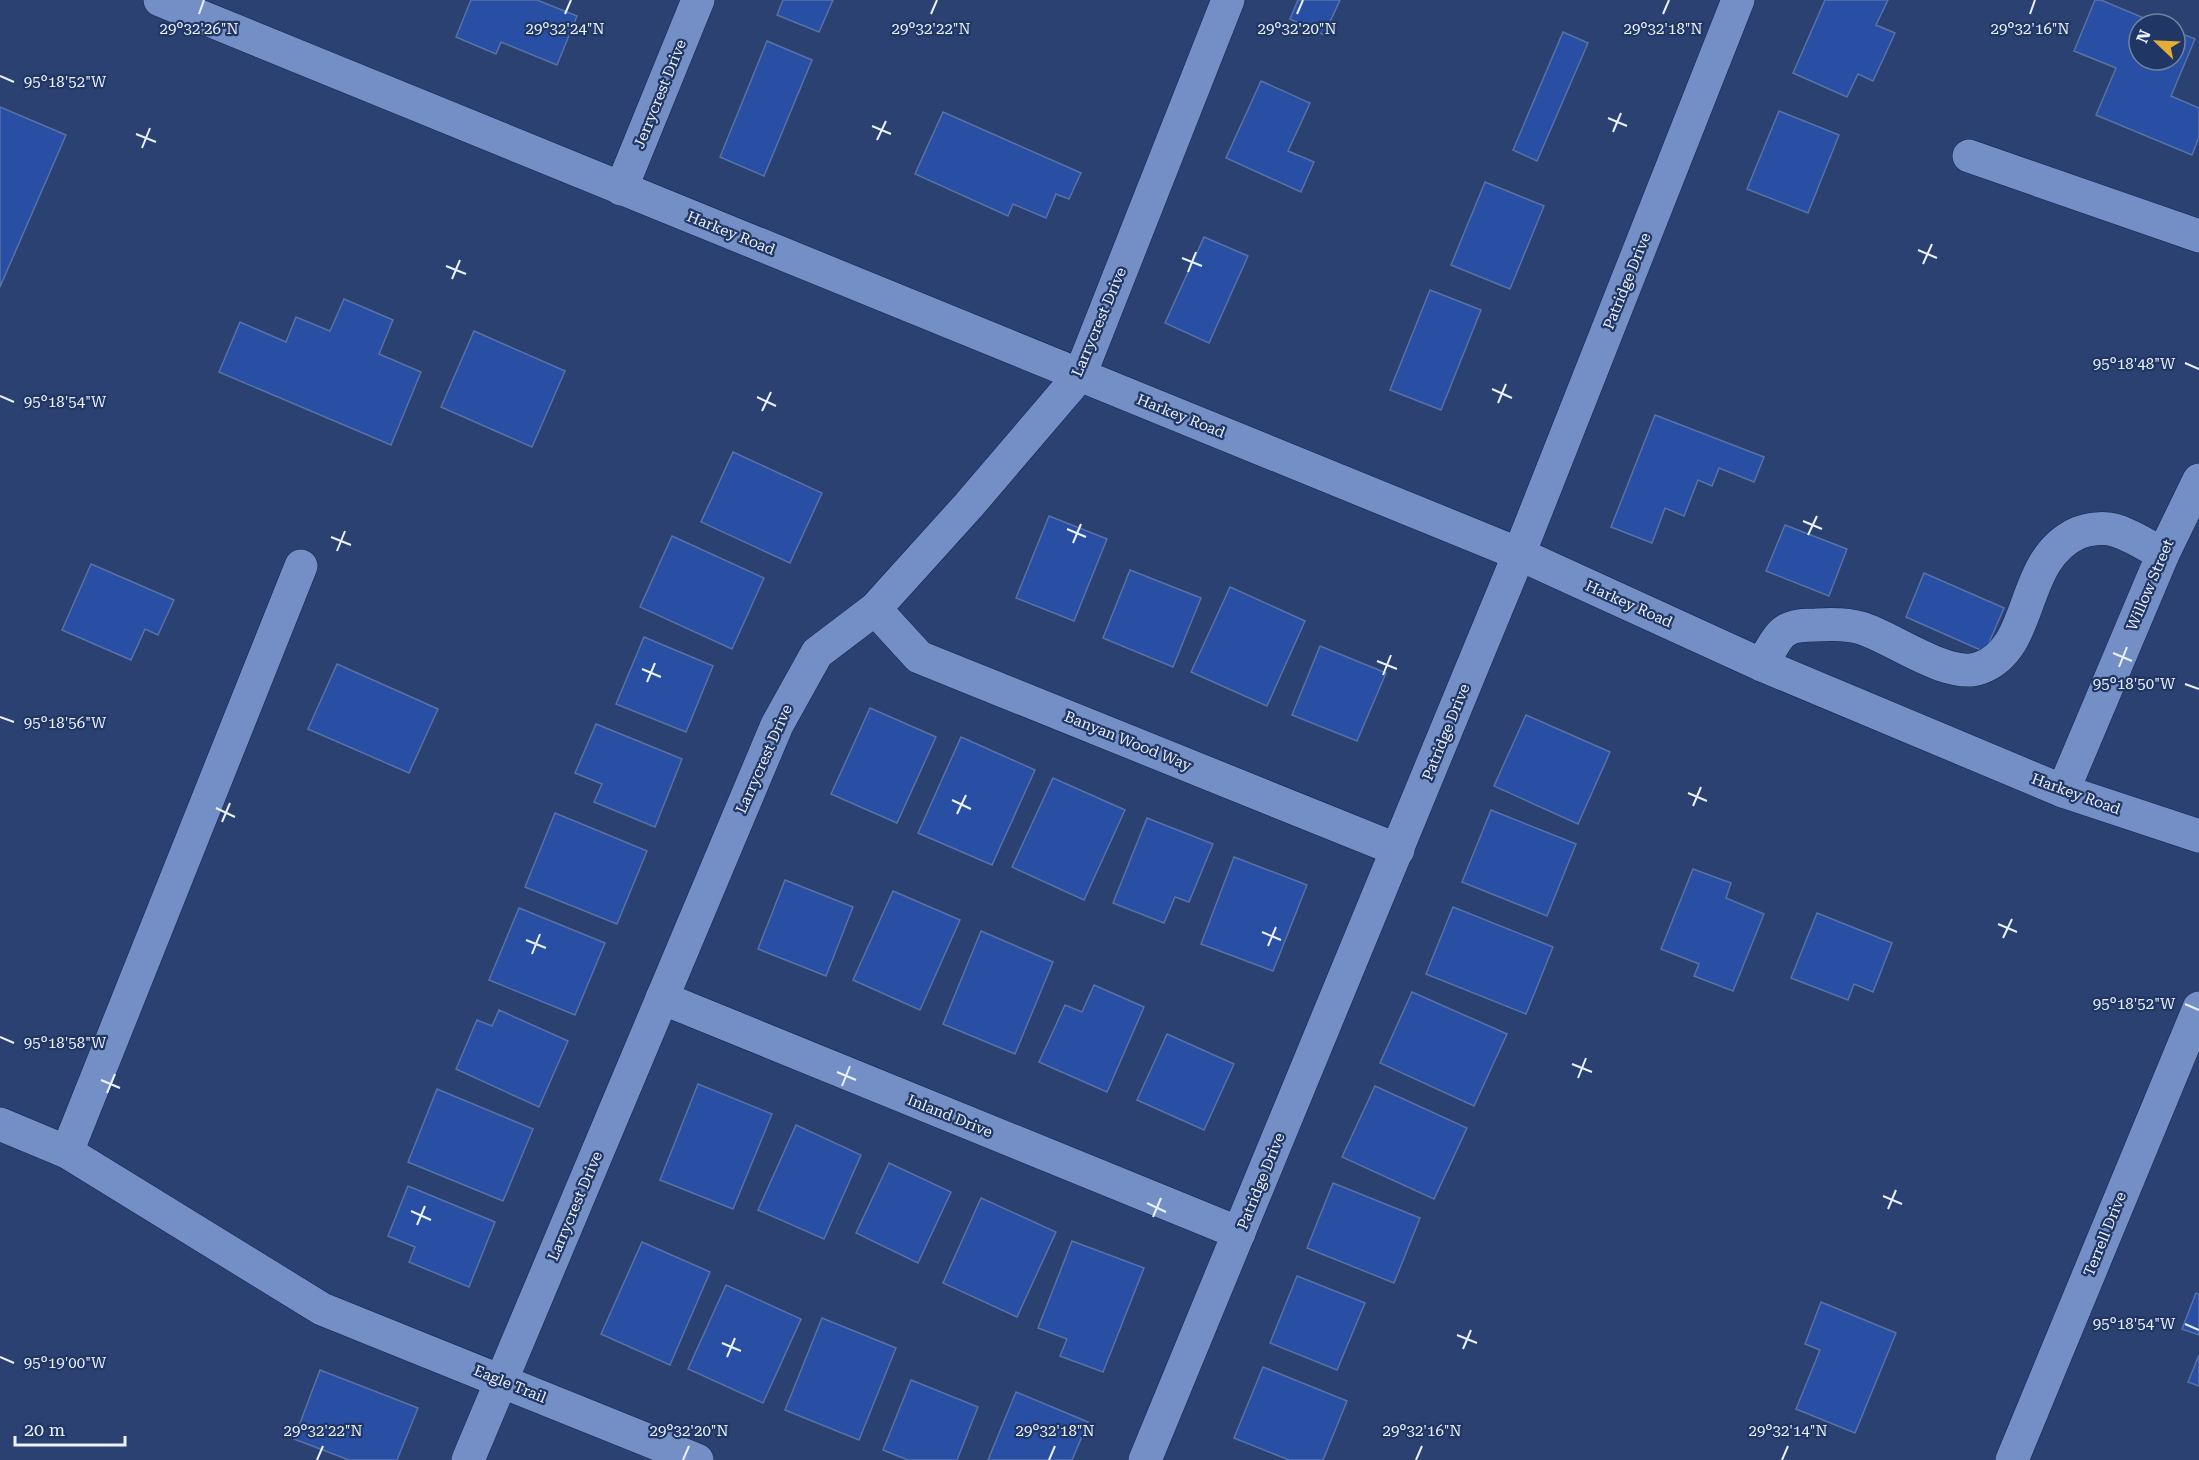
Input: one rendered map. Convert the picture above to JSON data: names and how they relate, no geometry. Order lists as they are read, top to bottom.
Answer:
{
  "streets": {
    "street": [
      "Jerrycrest Drive",
      "Harkey Road",
      "Patridge Drive",
      "Larrycrest Drive",
      "Willow Street",
      "Banyan Wood Way",
      "Inland Drive",
      "Terrell Drive",
      "Eagle Trail"
    ]
  },
  "crossings": [
    ["Jerrycrest Drive", "Harkey Road"],
    ["Harkey Road", "Patridge Drive"],
    ["Harkey Road", "Larrycrest Drive"],
    ["Harkey Road", "Willow Street"],
    ["Patridge Drive", "Banyan Wood Way"],
    ["Patridge Drive", "Inland Drive"],
    ["Larrycrest Drive", "Banyan Wood Way"],
    ["Larrycrest Drive", "Inland Drive"],
    ["Larrycrest Drive", "Eagle Trail"]
  ],
  "scale_bar": "20 m",
  "north": "top left",
  "coordinates": [
    "29°32'24\"N",
    "29°32'22\"N",
    "29°32'20\"N",
    "29°32'18\"N",
    "29°32'16\"N",
    "29°32'26\"N",
    "95°18'52\"W",
    "95°18'48\"W",
    "95°18'54\"W",
    "95°18'50\"W",
    "95°18'56\"W",
    "95°18'58\"W",
    "95°19'00\"W",
    "29°32'14\"N"
  ]
}
